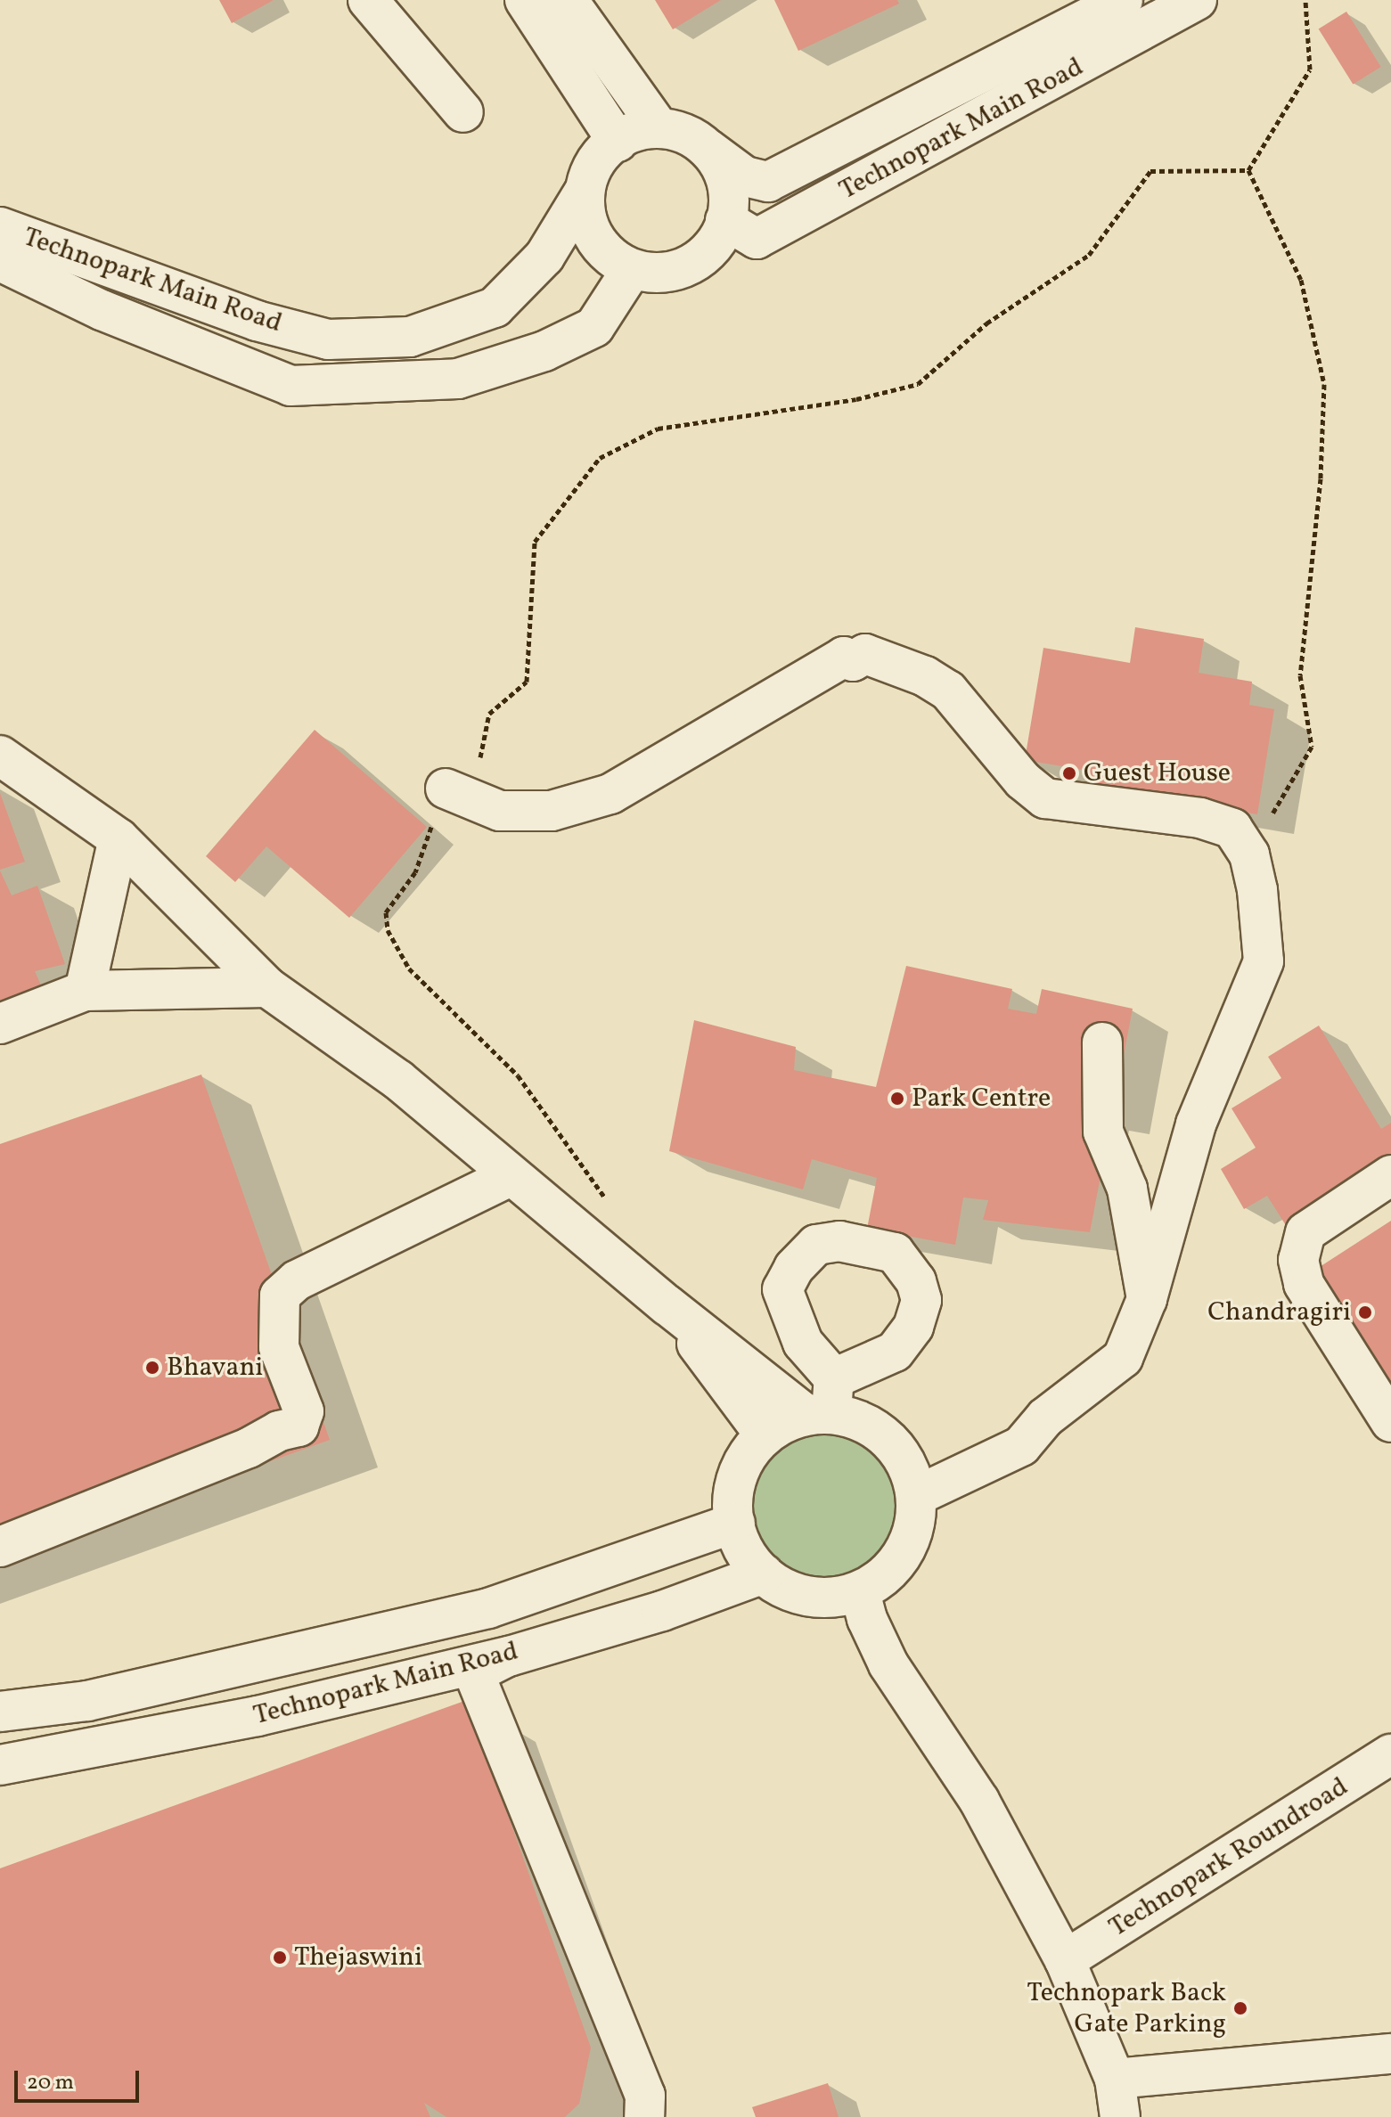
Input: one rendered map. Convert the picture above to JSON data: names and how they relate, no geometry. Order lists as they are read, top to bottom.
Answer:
{
  "streets": {
    "street": ["Technopark Main Road", "Technopark Roundroad"]
  },
  "places": [
    "Guest House",
    "Park Centre",
    "Chandragiri",
    "Bhavani",
    "Thejaswini",
    "Technopark Back Gate Parking"
  ],
  "scale_bar": "20 m"
}
